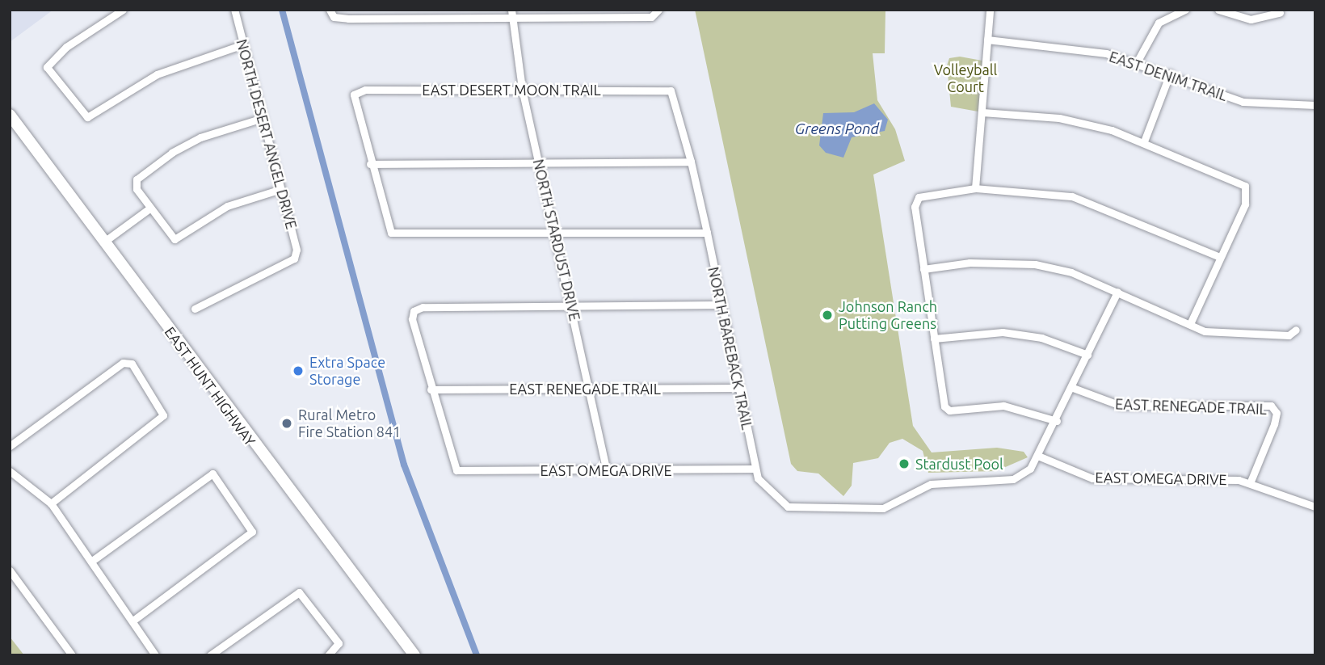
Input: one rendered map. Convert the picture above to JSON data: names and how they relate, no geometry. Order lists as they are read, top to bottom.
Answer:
{
  "streets": {
    "main road": ["EAST HUNT HIGHWAY"],
    "street": [
      "EAST DENIM TRAIL",
      "EAST DESERT MOON TRAIL",
      "NORTH DESERT ANGEL DRIVE",
      "NORTH STARDUST DRIVE",
      "NORTH BAREBACK TRAIL",
      "EAST RENEGADE TRAIL",
      "EAST OMEGA DRIVE"
    ]
  },
  "crossings": [
    ["EAST DESERT MOON TRAIL", "NORTH STARDUST DRIVE"],
    ["EAST DESERT MOON TRAIL", "NORTH BAREBACK TRAIL"],
    ["NORTH STARDUST DRIVE", "EAST RENEGADE TRAIL"],
    ["NORTH STARDUST DRIVE", "EAST OMEGA DRIVE"],
    ["NORTH BAREBACK TRAIL", "EAST RENEGADE TRAIL"],
    ["NORTH BAREBACK TRAIL", "EAST OMEGA DRIVE"],
    ["EAST RENEGADE TRAIL", "EAST OMEGA DRIVE"]
  ],
  "water": ["Greens Pond"],
  "parks": ["Volleyball Court"],
  "places": [
    "Johnson Ranch Putting Greens",
    "Extra Space Storage",
    "Rural Metro Fire Station 841",
    "Stardust Pool"
  ]
}
